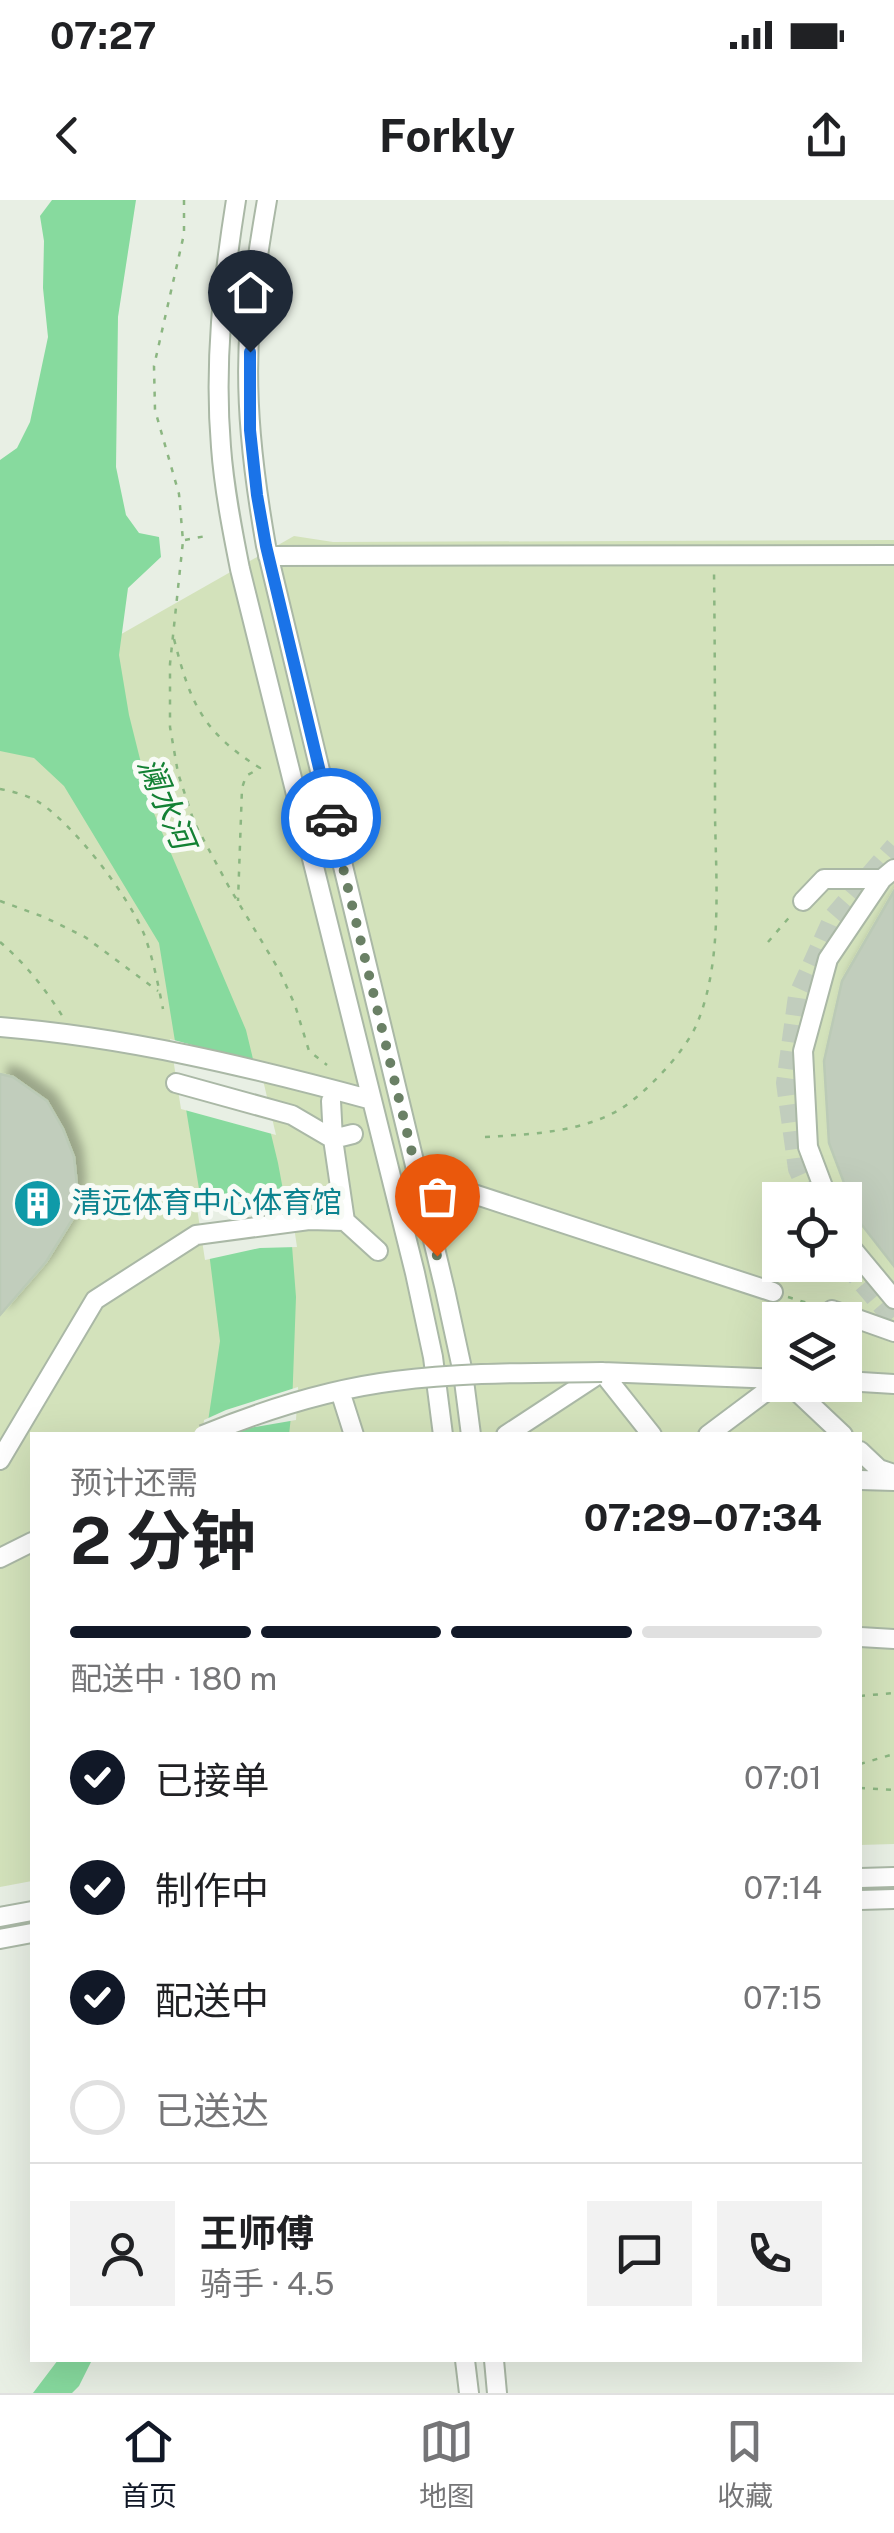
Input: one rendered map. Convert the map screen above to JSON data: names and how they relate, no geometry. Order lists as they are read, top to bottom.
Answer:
{
  "water": ["澜水河"],
  "places": {
    "building": ["清远体育中心体育馆"]
  },
  "page": {
    "status": "07:27",
    "header": "Forkly",
    "heading": ["2 分钟", "预计还需", "07:29–07:34"],
    "panel": ["王师傅", "骑手 · 4.5"],
    "bar": "配送中 · 180 m",
    "list": [
      ["已接单", "07:01"],
      ["制作中", "07:14"],
      ["配送中", "07:15"],
      "已送达"
    ],
    "tabs": ["首页", "地图", "收藏"]
  }
}
